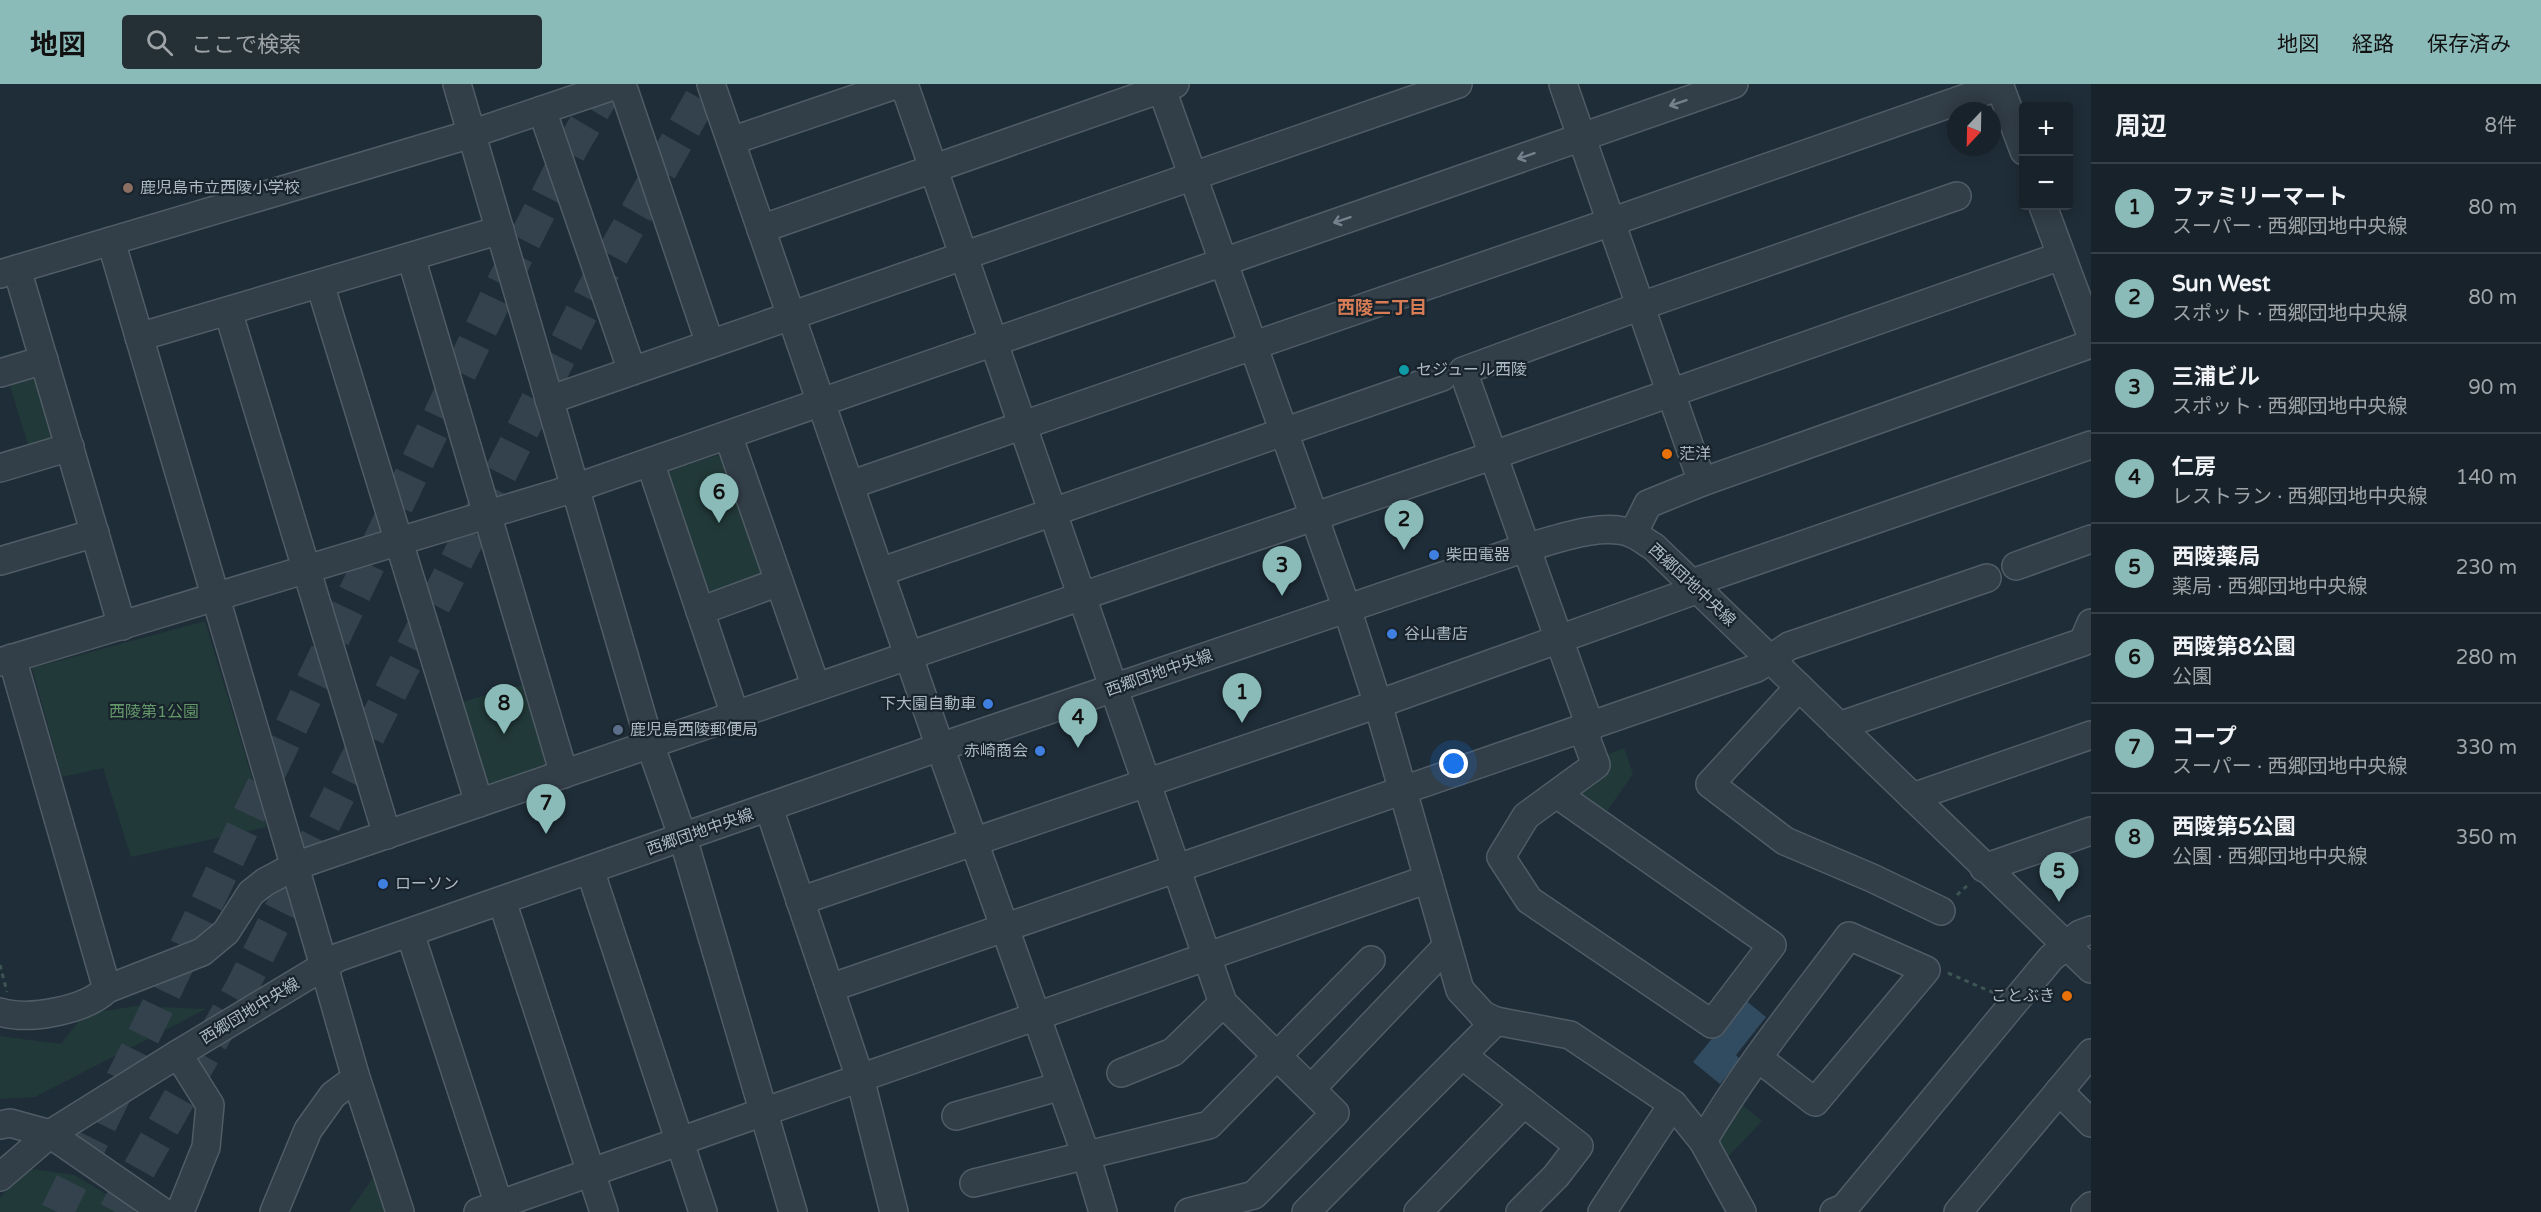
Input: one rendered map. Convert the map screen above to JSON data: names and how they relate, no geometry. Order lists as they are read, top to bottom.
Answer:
{
  "streets": {
    "street": ["西郷団地中央線"]
  },
  "districts": ["西陵二丁目"],
  "parks": ["西陵第1公園"],
  "places": [
    "鹿児島市立西陵小学校",
    "セジュール西陵",
    "茫洋",
    "柴田電器",
    "谷山書店",
    "下大園自動車",
    "鹿児島西陵郵便局",
    "赤崎商会",
    "ローソン",
    "ことぶき"
  ],
  "north": "bottom",
  "page": {
    "header": "地図",
    "search": "ここで検索",
    "nav": ["地図", "経路", "保存済み"],
    "heading": ["周辺", "8件"],
    "map_buttons": ["+", "−"],
    "list": [
      {
        "mark": "1",
        "name": "ファミリーマート",
        "note": "スーパー · 西郷団地中央線",
        "value": "80 m"
      },
      {
        "mark": "2",
        "name": "Sun West",
        "note": "スポット · 西郷団地中央線",
        "value": "80 m"
      },
      {
        "mark": "3",
        "name": "三浦ビル",
        "note": "スポット · 西郷団地中央線",
        "value": "90 m"
      },
      {
        "mark": "4",
        "name": "仁房",
        "note": "レストラン · 西郷団地中央線",
        "value": "140 m"
      },
      {
        "mark": "5",
        "name": "西陵薬局",
        "note": "薬局 · 西郷団地中央線",
        "value": "230 m"
      },
      {
        "mark": "6",
        "name": "西陵第8公園",
        "note": "公園",
        "value": "280 m"
      },
      {
        "mark": "7",
        "name": "コープ",
        "note": "スーパー · 西郷団地中央線",
        "value": "330 m"
      },
      {
        "mark": "8",
        "name": "西陵第5公園",
        "note": "公園 · 西郷団地中央線",
        "value": "350 m"
      }
    ],
    "pins": [
      "6",
      "2",
      "3",
      "1",
      "8",
      "4",
      "7",
      "5"
    ]
  }
}
